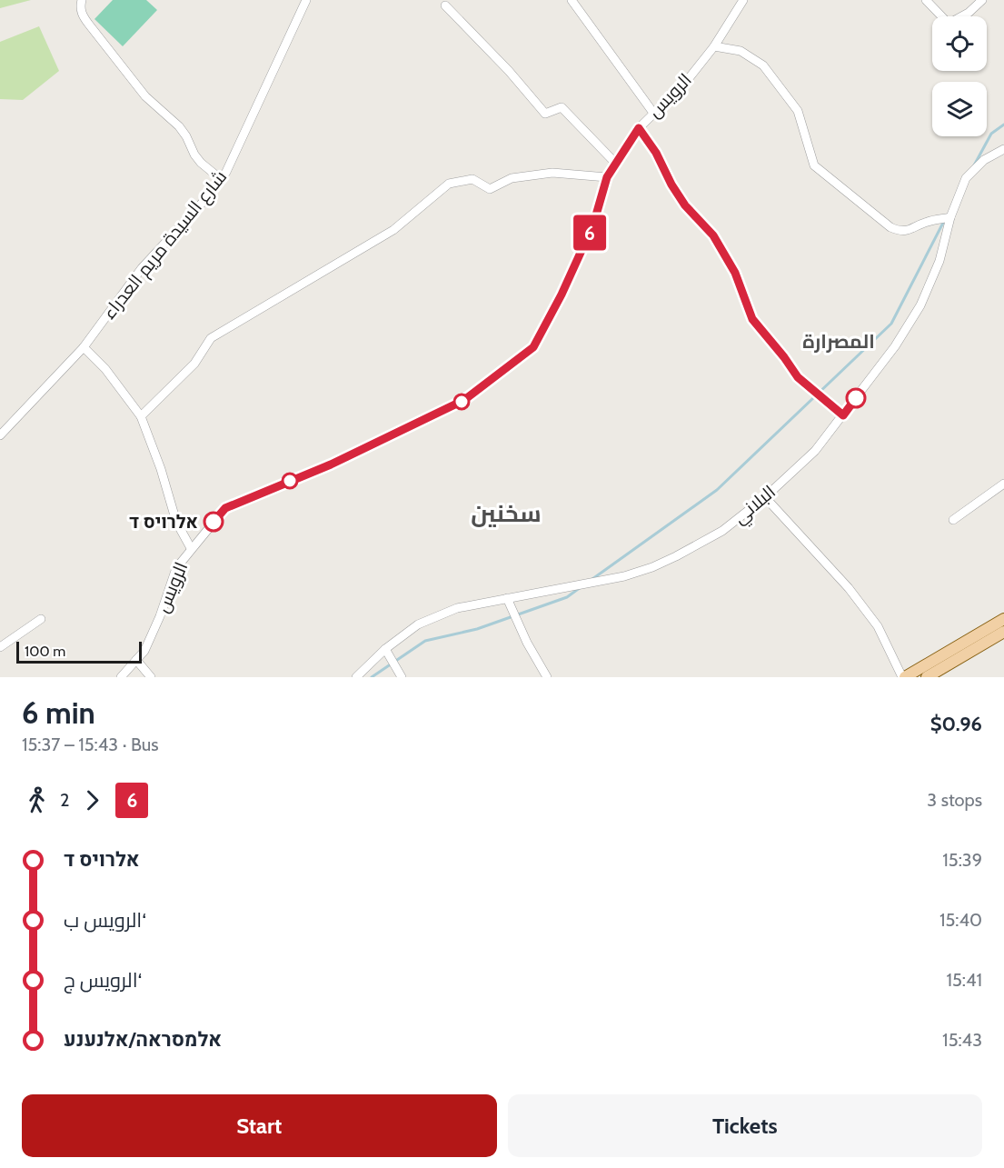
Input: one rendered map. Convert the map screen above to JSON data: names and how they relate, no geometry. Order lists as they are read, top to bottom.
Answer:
{
  "streets": {
    "street": ["الرويس", "شارع السيدة مريم العدراء", "البلاني"]
  },
  "districts": ["المصرارة", "سخنين"],
  "places": ["אלרויס ד"],
  "lines": ["bus line 6"],
  "scale_bar": "100 m",
  "page": {
    "on_map": "6",
    "scale": "100 m",
    "heading": ["6 min", "15:37 – 15:43 · Bus", "$0.96"],
    "legs": ["2", "6", "3 stops"],
    "list": [
      {
        "name": "אלרויס ד",
        "value": "15:39"
      },
      {
        "name": "الرويس ب‘",
        "value": "15:40"
      },
      {
        "name": "الرويس ج‘",
        "value": "15:41"
      },
      {
        "name": "אלמסראה/אלנענע",
        "value": "15:43"
      }
    ],
    "buttons": ["Start", "Tickets"]
  }
}
